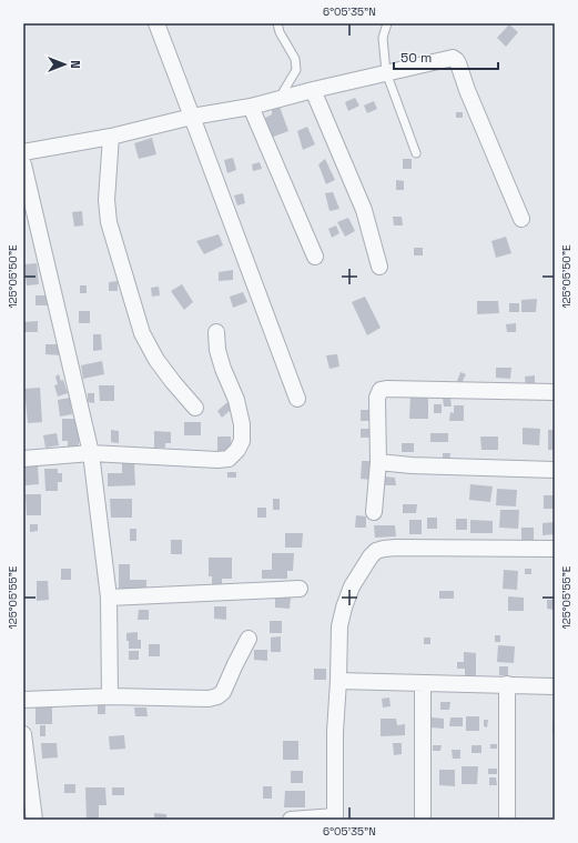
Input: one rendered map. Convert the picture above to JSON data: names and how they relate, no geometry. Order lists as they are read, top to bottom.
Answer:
{
  "scale_bar": "50 m",
  "north": "right",
  "coordinates": ["6°05'35\"N", "125°05'50\"E", "125°05'55\"E"]
}
